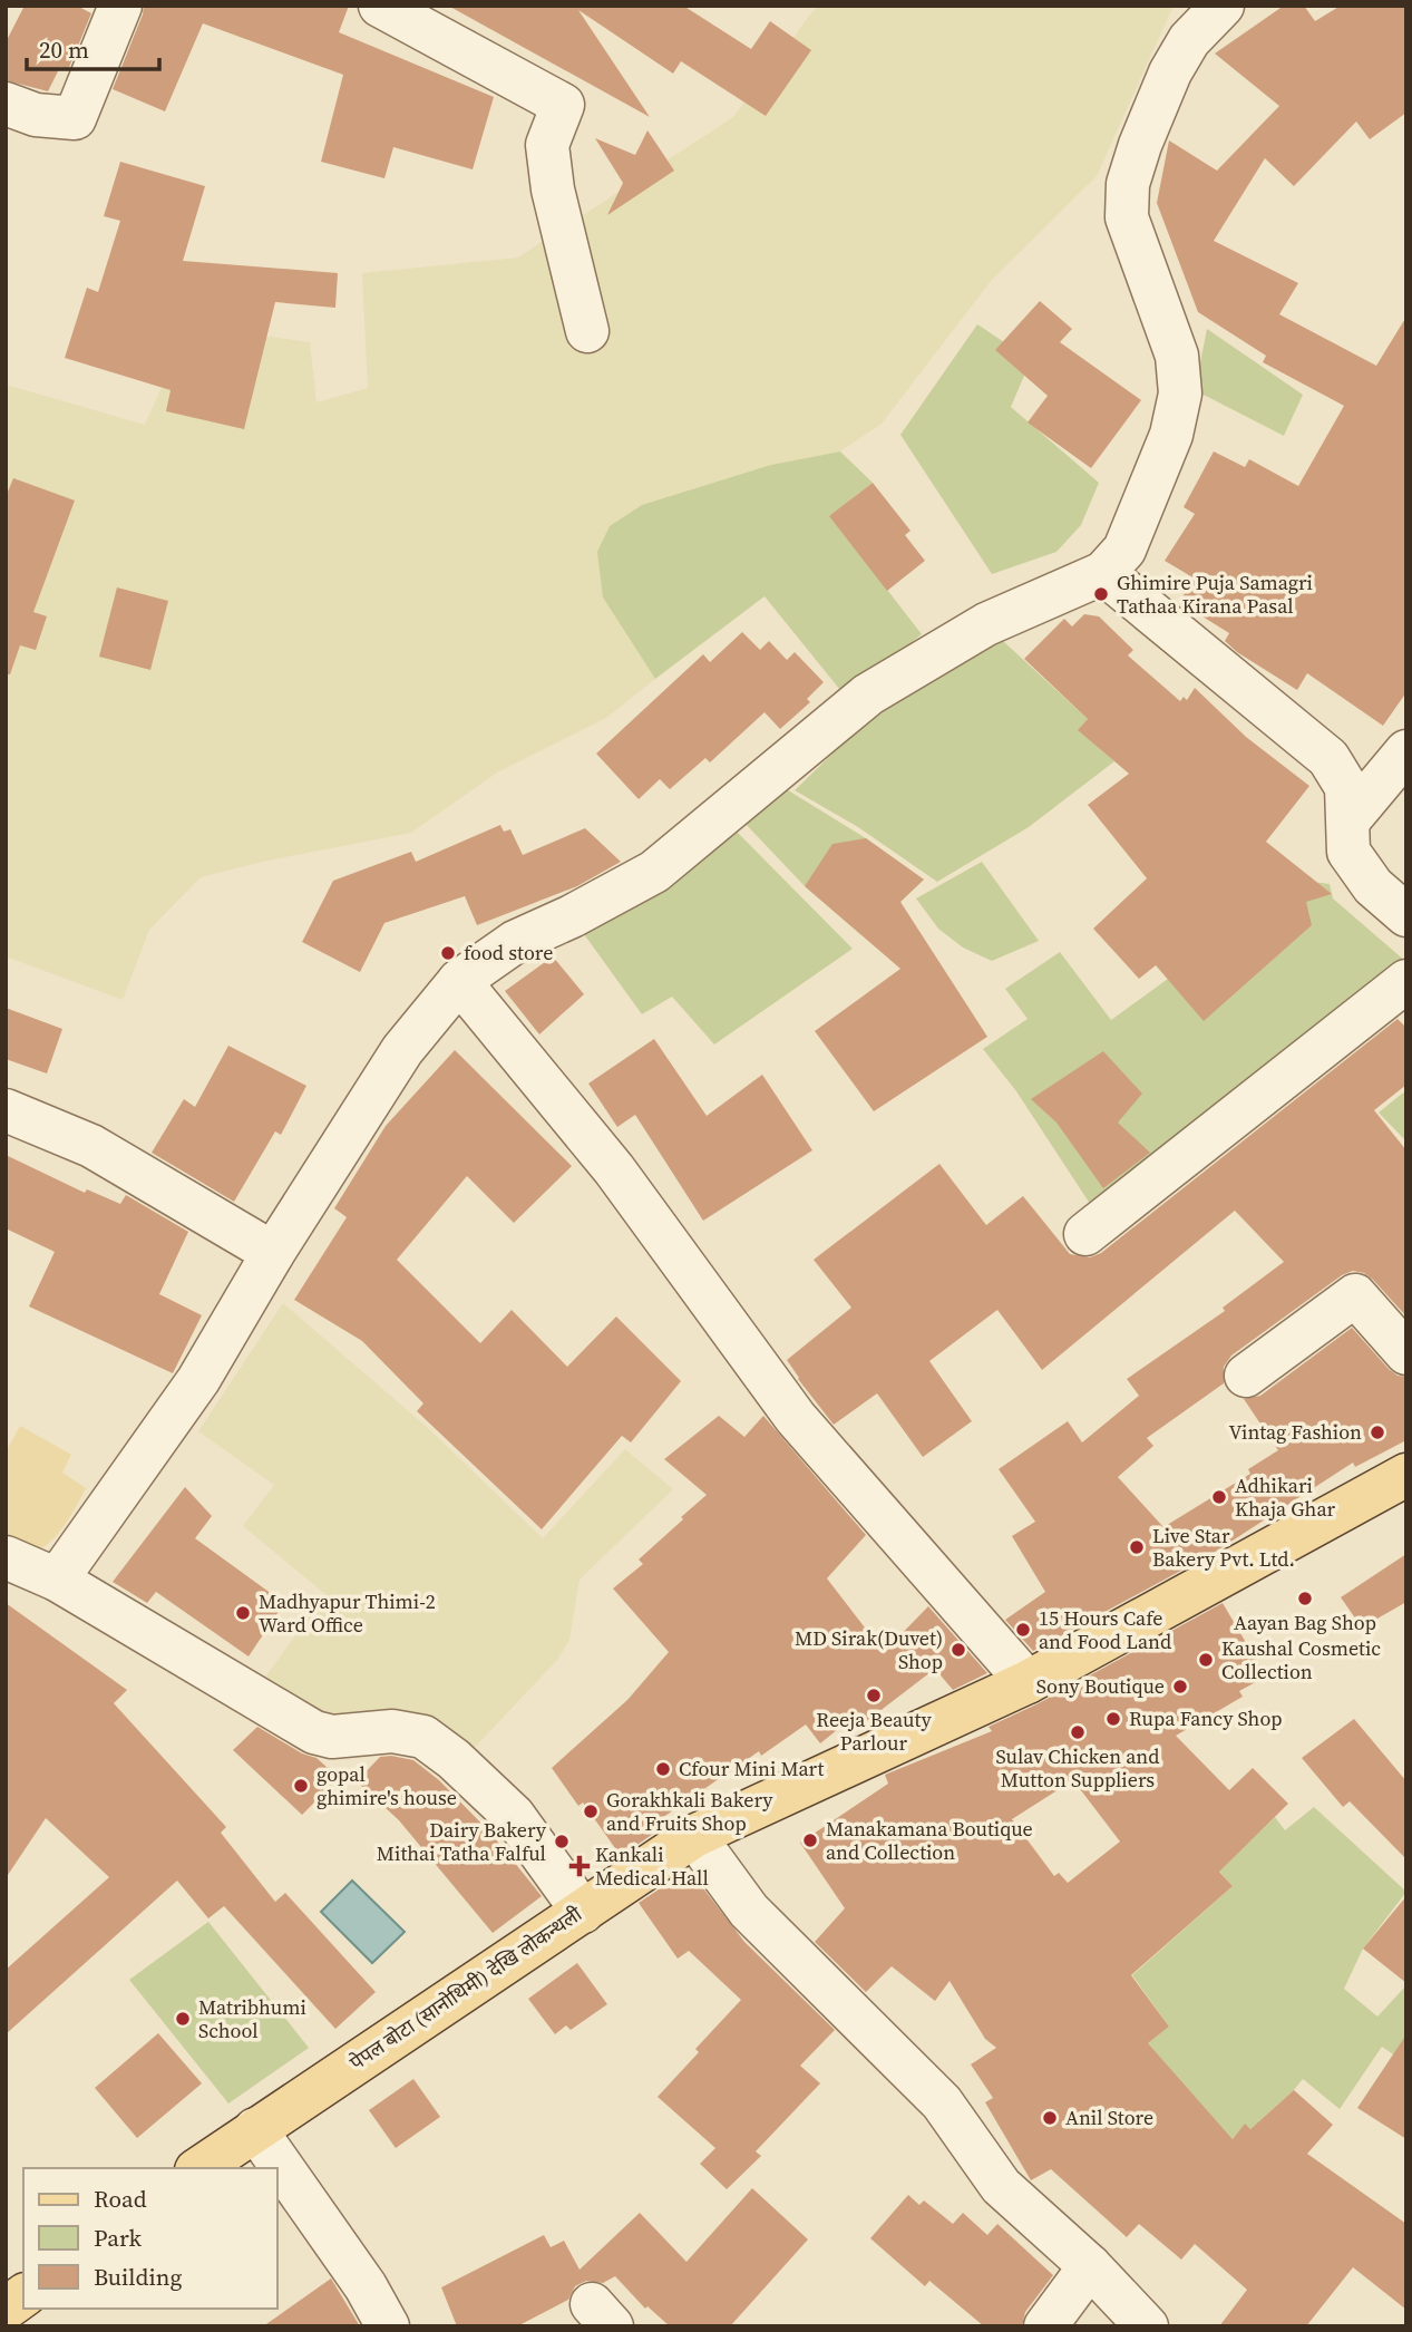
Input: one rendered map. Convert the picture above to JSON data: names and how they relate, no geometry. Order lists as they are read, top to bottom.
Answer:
{
  "streets": {
    "main road": ["पेपल बोटा (सानोथिमी) देखि लोकन्थली"]
  },
  "places": {
    "other": [
      "Ghimire Puja Samagri Tathaa Kirana Pasal",
      "food store",
      "Vintag Fashion",
      "Adhikari Khaja Ghar",
      "Live Star Bakery Pvt. Ltd.",
      "Aayan Bag Shop",
      "Madhyapur Thimi-2 Ward Office",
      "15 Hours Cafe and Food Land",
      "MD Sirak(Duvet) Shop",
      "Kaushal Cosmetic Collection",
      "Sony Boutique",
      "Reeja Beauty Parlour",
      "Rupa Fancy Shop",
      "Sulav Chicken and Mutton Suppliers",
      "Cfour Mini Mart",
      "gopal ghimire's house",
      "Gorakhkali Bakery and Fruits Shop",
      "Manakamana Boutique and Collection",
      "Dairy Bakery Mithai Tatha Falful",
      "Matribhumi School",
      "Anil Store"
    ],
    "health": ["Kankali Medical Hall"]
  },
  "legend": ["Road", "Park", "Building"],
  "scale_bar": "20 m"
}
